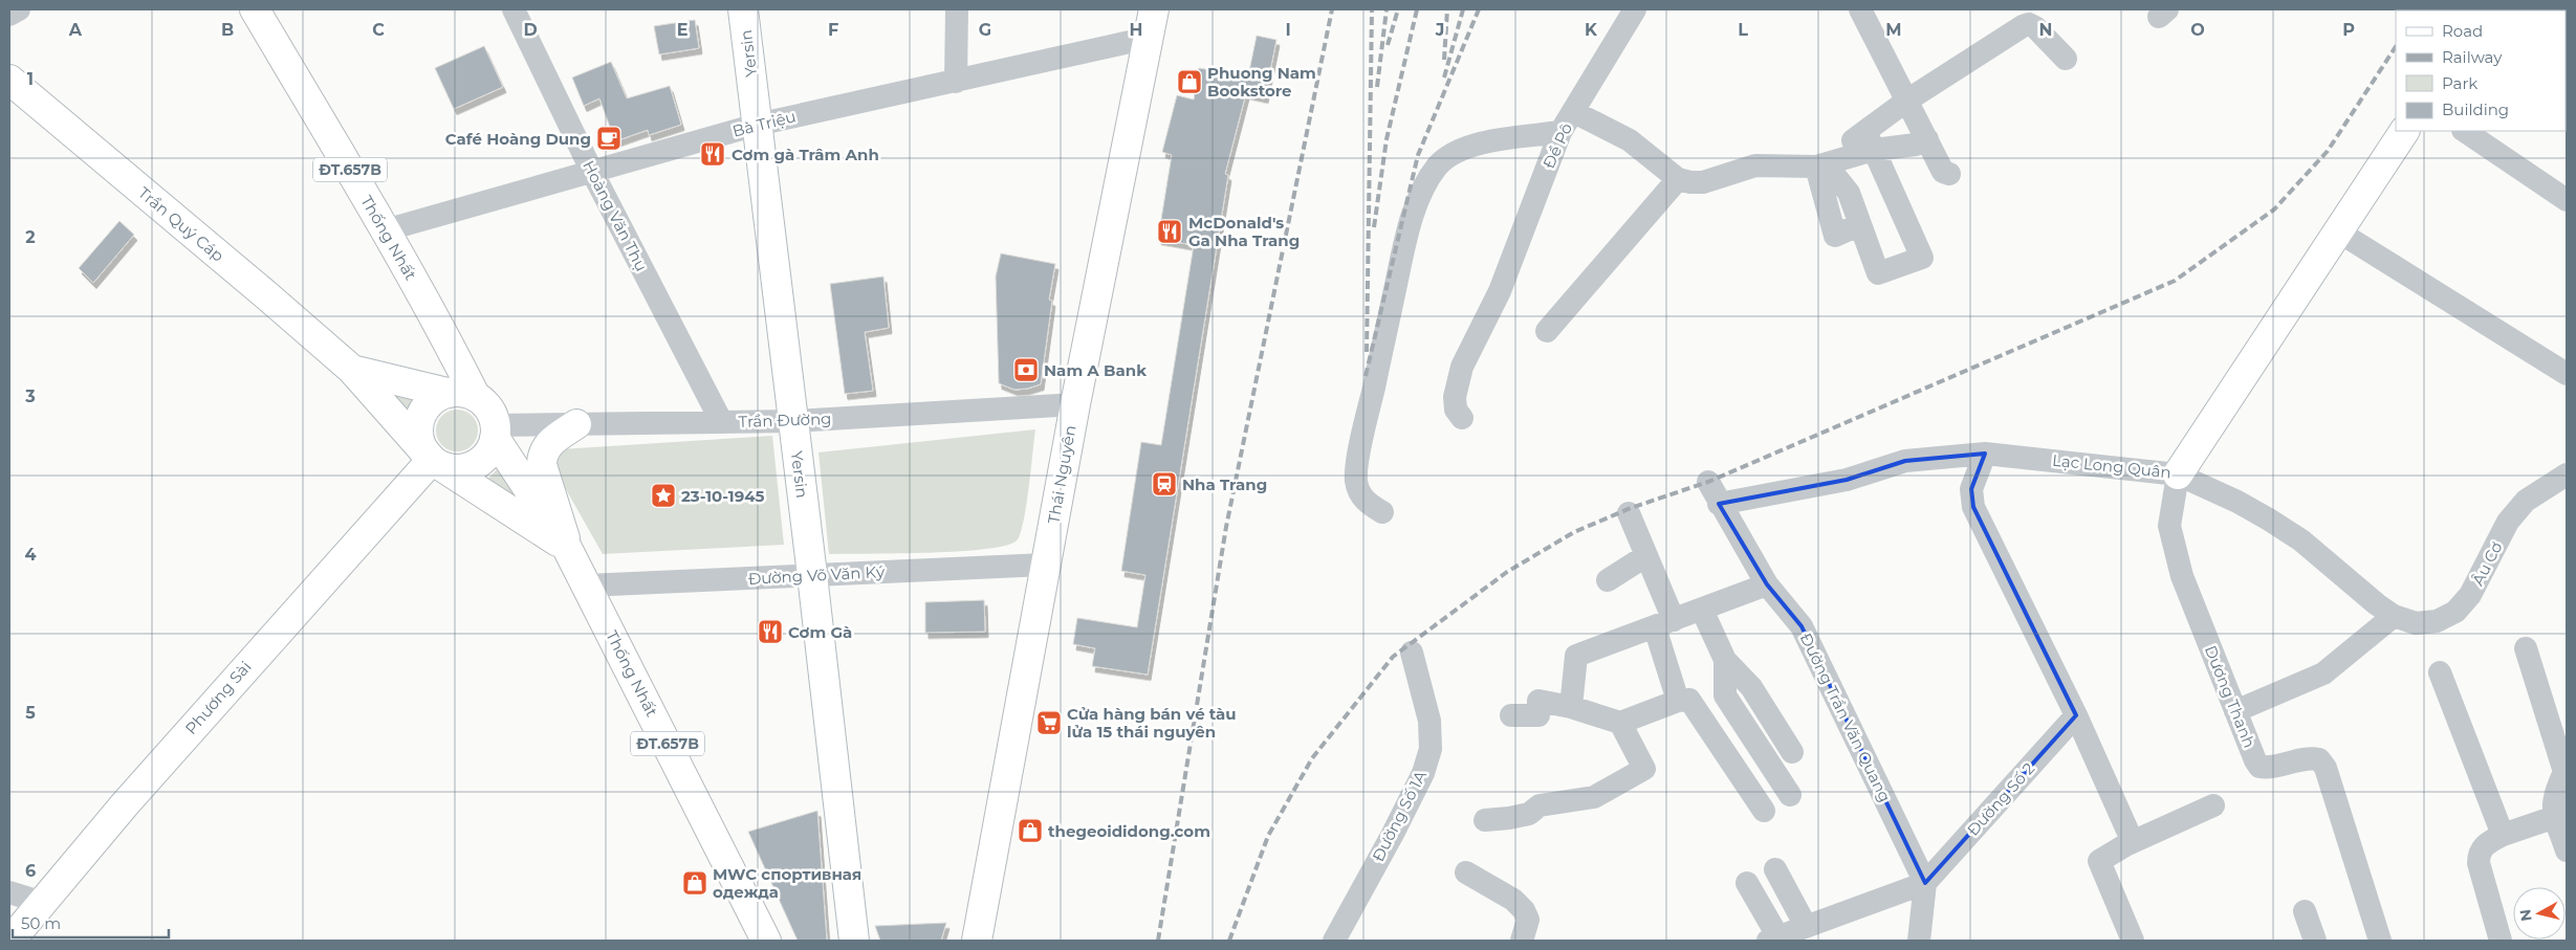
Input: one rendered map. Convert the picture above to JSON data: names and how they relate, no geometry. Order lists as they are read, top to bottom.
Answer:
{
  "streets": {
    "street": [
      "Yersin",
      "Bà Triệu",
      "Đề Pô",
      "ĐT.657B",
      "Hoàng Văn Thụ",
      "Trần Quý Cáp",
      "Thống Nhất",
      "Trần Đường",
      "Lạc Long Quân",
      "Thái Nguyên",
      "Âu Cơ",
      "Đường Võ Văn Ký",
      "Dương Thanh",
      "Phương Sài",
      "Đường Trần Văn Quang",
      "Đường Số 2",
      "Đường Số 1A"
    ]
  },
  "crossings": [
    ["Yersin", "Bà Triệu"],
    ["Yersin", "Trần Đường"],
    ["Yersin", "Đường Võ Văn Ký"],
    ["Bà Triệu", "Hoàng Văn Thụ"],
    ["Bà Triệu", "Thống Nhất"],
    ["Bà Triệu", "Thái Nguyên"],
    ["Hoàng Văn Thụ", "Trần Đường"],
    ["Trần Quý Cáp", "Thống Nhất"],
    ["Trần Quý Cáp", "Trần Đường"],
    ["Trần Quý Cáp", "Phương Sài"],
    ["Thống Nhất", "Trần Đường"],
    ["Thống Nhất", "Đường Võ Văn Ký"],
    ["Thống Nhất", "Phương Sài"],
    ["Trần Đường", "Thái Nguyên"],
    ["Trần Đường", "Phương Sài"],
    ["Lạc Long Quân", "Dương Thanh"],
    ["Lạc Long Quân", "Đường Trần Văn Quang"],
    ["Thái Nguyên", "Đường Võ Văn Ký"],
    ["Đường Trần Văn Quang", "Đường Số 2"]
  ],
  "places": {
    "shop": ["Phuong Nam Bookstore", "thegeoididong.com", "MWC спортивная одежда"],
    "cafe": ["Café Hoàng Dung"],
    "restaurant": ["Cơm gà Trâm Anh", "McDonald's Ga Nha Trang", "Cơm Gà"],
    "bank": ["Nam A Bank"],
    "station": ["Nha Trang"],
    "place": ["23-10-1945"],
    "supermarket": ["Cửa hàng bán vé tàu lửa 15 thái nguyên"]
  },
  "legend": [
    "Road",
    "Railway",
    "Park",
    "Building"
  ],
  "scale_bar": "50 m",
  "north": "left",
  "grid": {
    "columns": [
      "A",
      "B",
      "C",
      "D",
      "E",
      "F",
      "G",
      "H",
      "I",
      "J",
      "K",
      "L",
      "M",
      "N",
      "O",
      "P"
    ],
    "rows": [
      "1",
      "2",
      "3",
      "4",
      "5",
      "6"
    ]
  }
}
